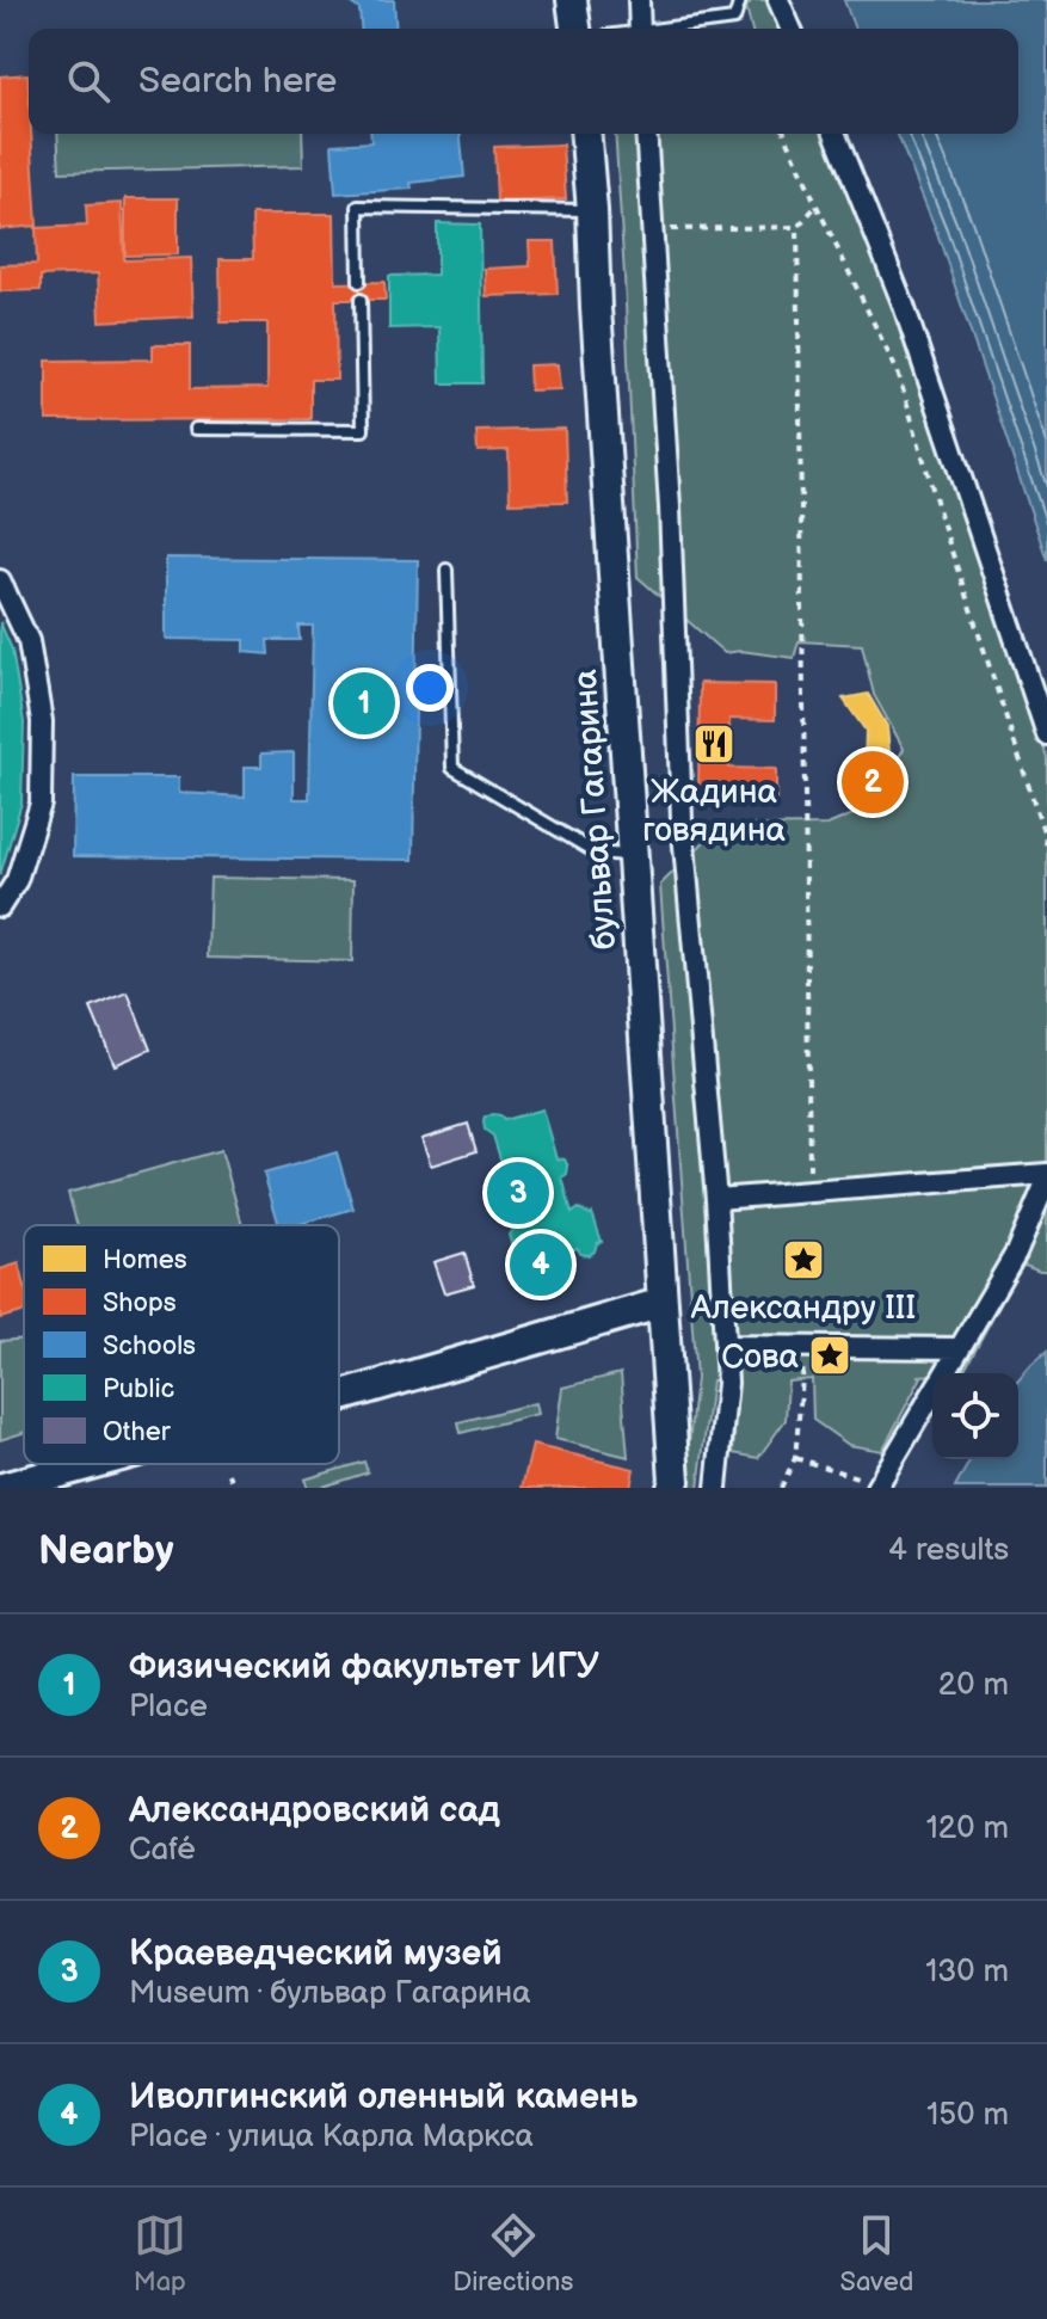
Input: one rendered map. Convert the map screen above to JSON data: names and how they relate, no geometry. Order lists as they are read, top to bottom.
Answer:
{
  "streets": {
    "street": ["бульвар Гагарина"]
  },
  "places": {
    "restaurant": ["Жадина говядина"],
    "place": ["Александру III", "Сова"]
  },
  "legend": [
    "Homes",
    "Shops",
    "Schools",
    "Public",
    "Other"
  ],
  "page": {
    "search": "Search here",
    "pins": [
      "1",
      "2",
      "3",
      "4"
    ],
    "heading": ["Nearby", "4 results"],
    "list": [
      {
        "mark": "1",
        "name": "Физический факультет ИГУ",
        "note": "Place",
        "value": "20 m"
      },
      {
        "mark": "2",
        "name": "Александровский сад",
        "note": "Café",
        "value": "120 m"
      },
      {
        "mark": "3",
        "name": "Краеведческий музей",
        "note": "Museum · бульвар Гагарина",
        "value": "130 m"
      },
      {
        "mark": "4",
        "name": "Иволгинский оленный камень",
        "note": "Place · улица Карла Маркса",
        "value": "150 m"
      }
    ],
    "nav": ["Map", "Directions", "Saved"]
  }
}
